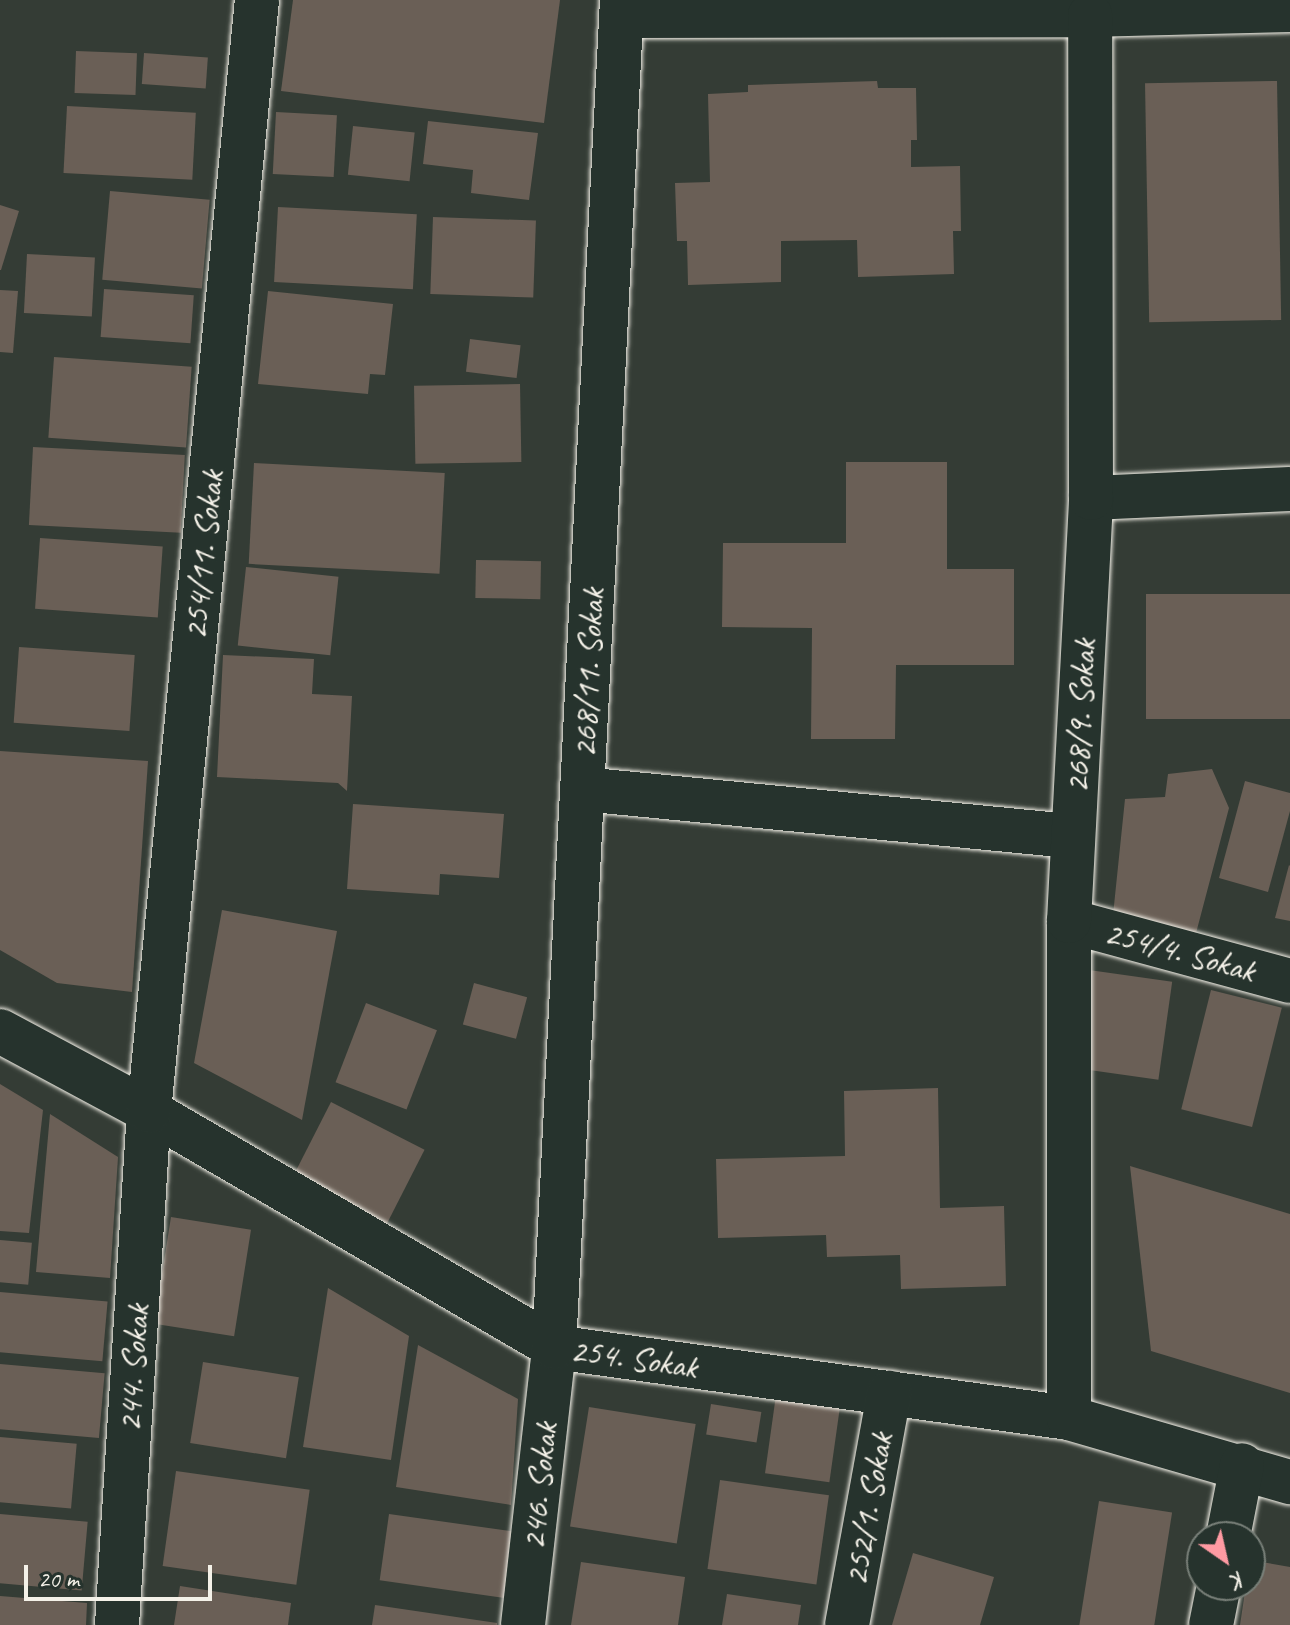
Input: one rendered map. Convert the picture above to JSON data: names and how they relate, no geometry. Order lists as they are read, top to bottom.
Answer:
{
  "streets": {
    "street": [
      "254/11. Sokak",
      "268/11. Sokak",
      "268/9. Sokak",
      "254/4. Sokak",
      "254. Sokak",
      "244. Sokak",
      "246. Sokak",
      "252/1. Sokak"
    ]
  },
  "crossings": [
    ["254/11. Sokak", "254. Sokak"],
    ["254/11. Sokak", "244. Sokak"],
    ["268/11. Sokak", "254. Sokak"],
    ["268/11. Sokak", "246. Sokak"],
    ["268/9. Sokak", "254/4. Sokak"],
    ["268/9. Sokak", "254. Sokak"],
    ["254. Sokak", "244. Sokak"],
    ["254. Sokak", "246. Sokak"],
    ["254. Sokak", "252/1. Sokak"]
  ],
  "scale_bar": "20 m",
  "north": "bottom right"
}
